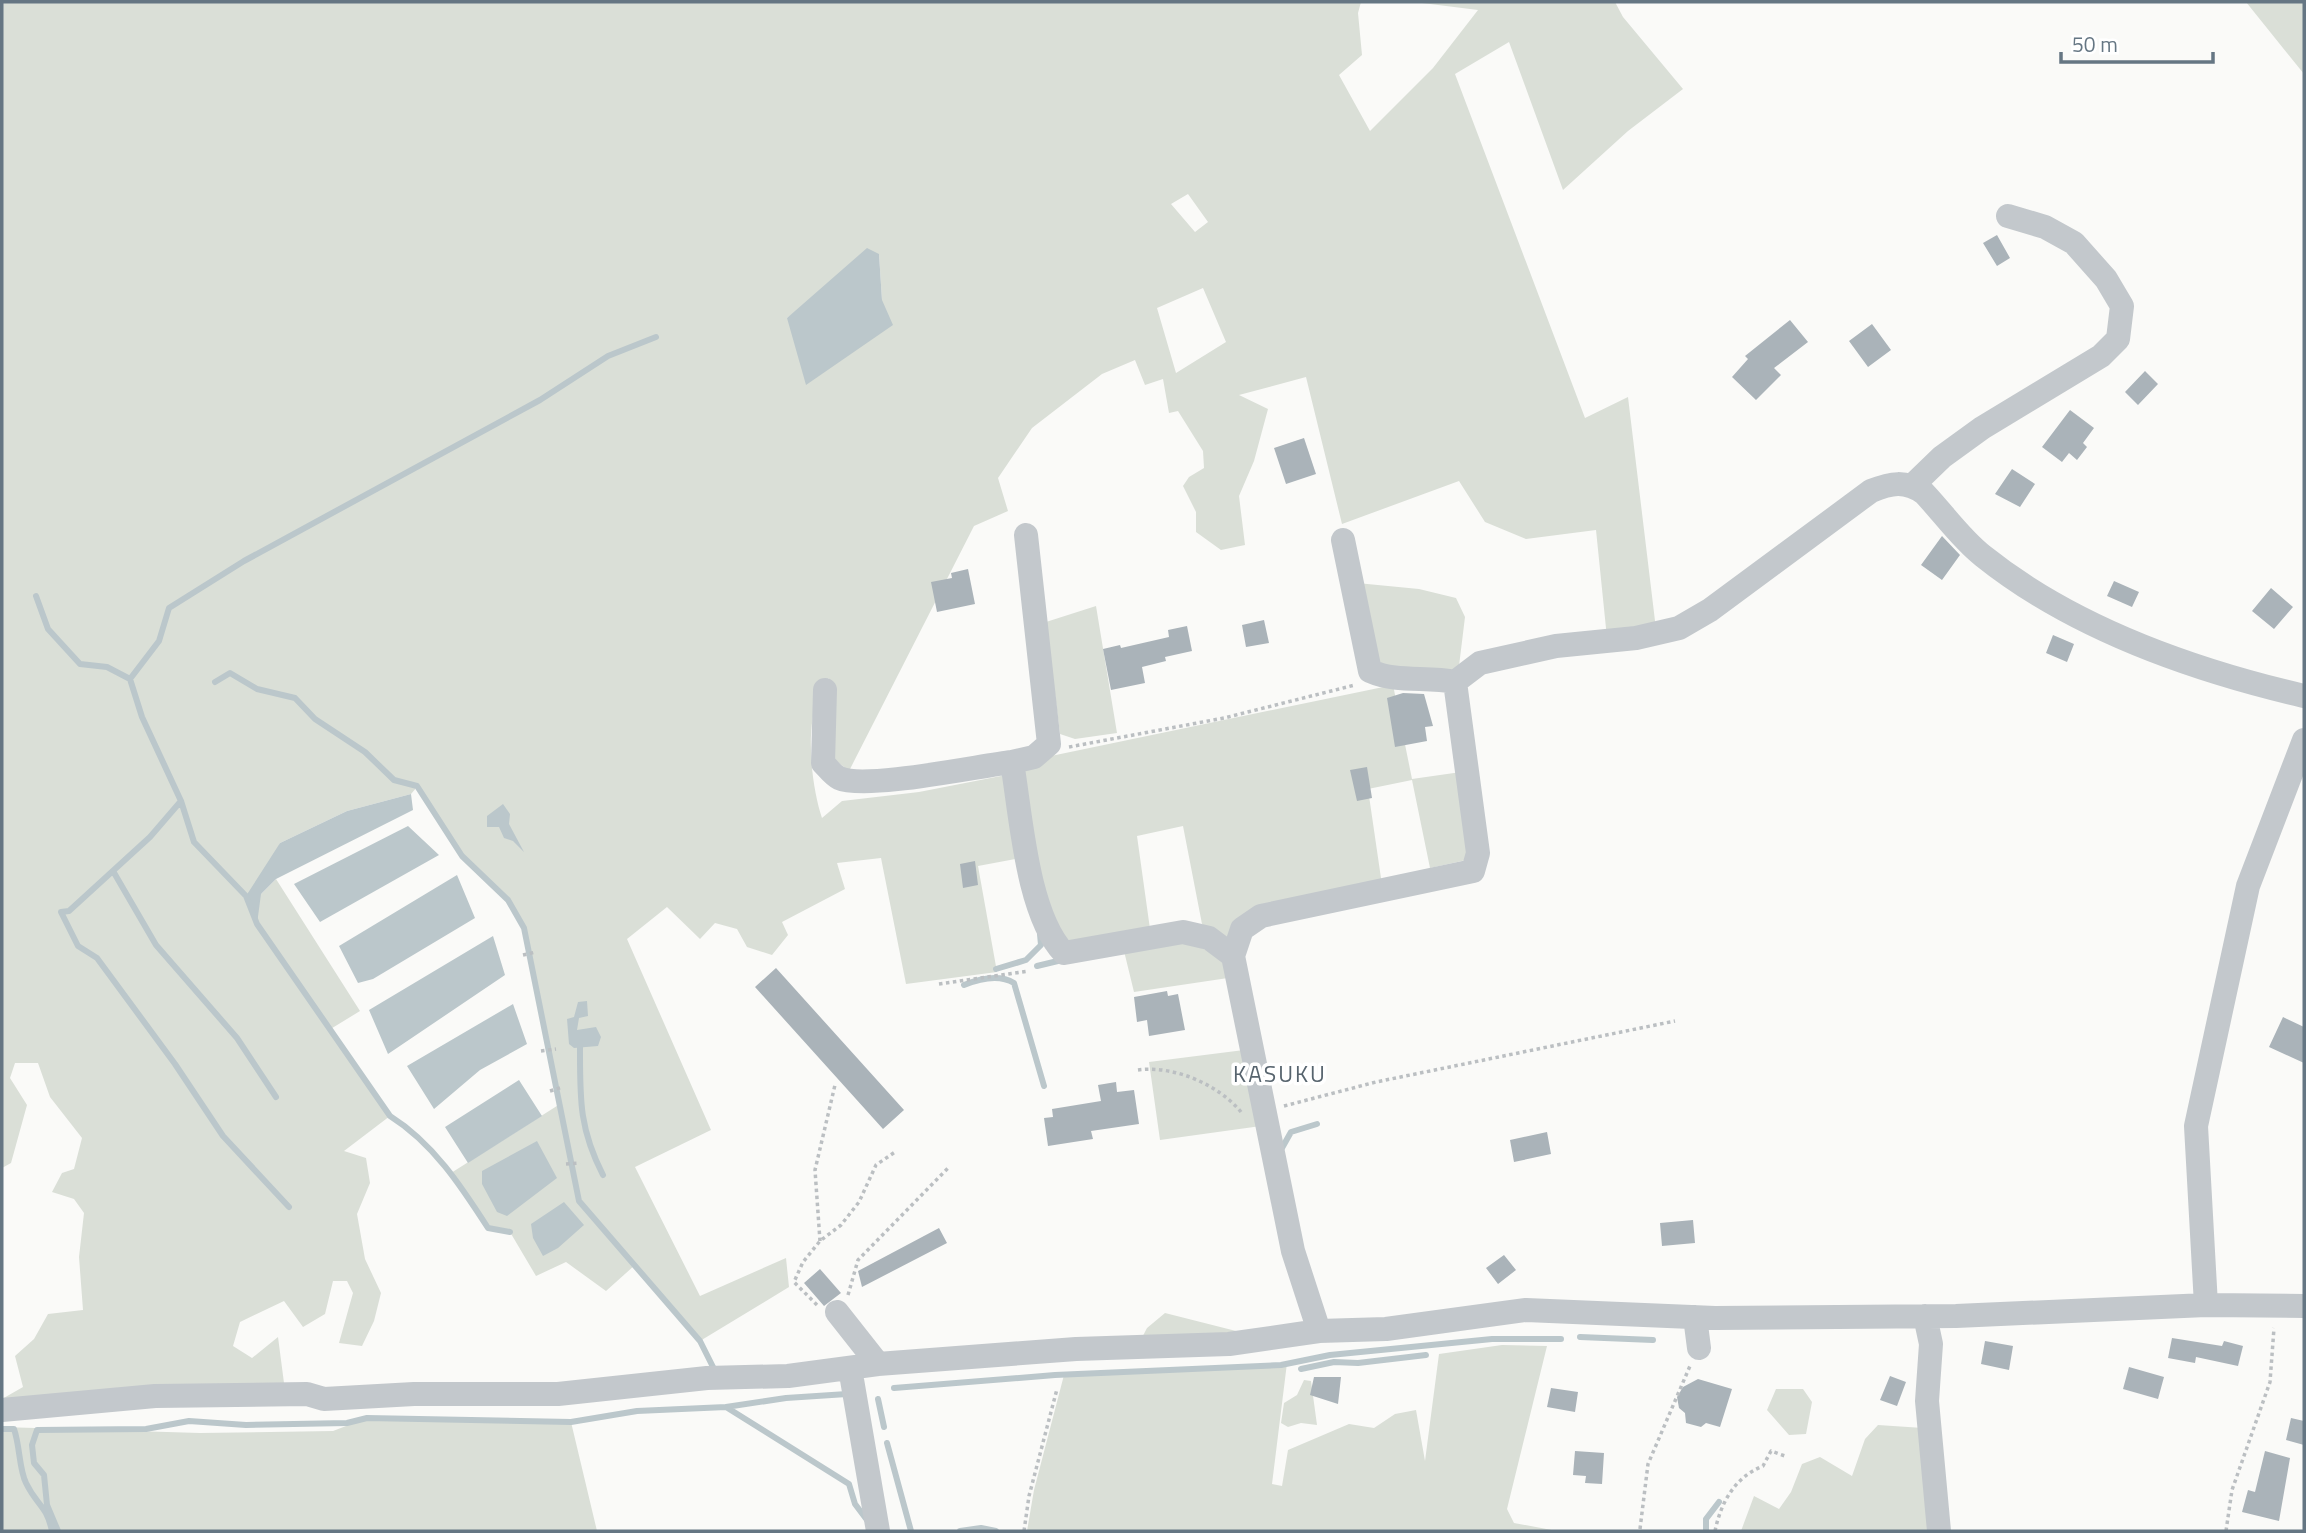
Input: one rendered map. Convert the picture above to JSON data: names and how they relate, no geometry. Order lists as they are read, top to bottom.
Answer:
{
  "districts": ["KASUKU"],
  "scale_bar": "50 m"
}
